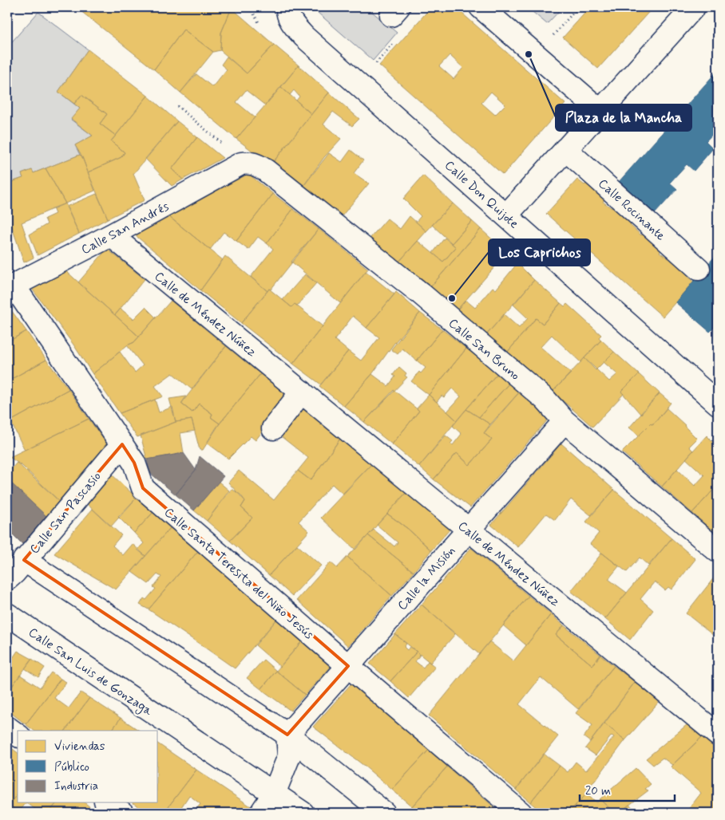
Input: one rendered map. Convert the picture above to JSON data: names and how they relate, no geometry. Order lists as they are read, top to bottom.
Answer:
{
  "streets": {
    "street": [
      "Calle Don Quijote",
      "Calle Rocinante",
      "Calle San Andrés",
      "Calle de Méndez Núñez",
      "Calle San Bruno",
      "Calle San Pascasio",
      "Calle Santa Teresita del Niño Jesús",
      "Calle la Misión",
      "Calle San Luis de Gonzaga"
    ]
  },
  "crossings": [
    ["Calle San Andrés", "Calle de Méndez Núñez"],
    ["Calle San Andrés", "Calle San Bruno"],
    ["Calle San Andrés", "Calle Santa Teresita del Niño Jesús"],
    ["Calle de Méndez Núñez", "Calle la Misión"],
    ["Calle San Bruno", "Calle la Misión"],
    ["Calle San Pascasio", "Calle Santa Teresita del Niño Jesús"],
    ["Calle Santa Teresita del Niño Jesús", "Calle la Misión"]
  ],
  "places": ["Plaza de la Mancha", "Los Caprichos"],
  "legend": ["Viviendas", "Público", "Industria"],
  "scale_bar": "20 m"
}
